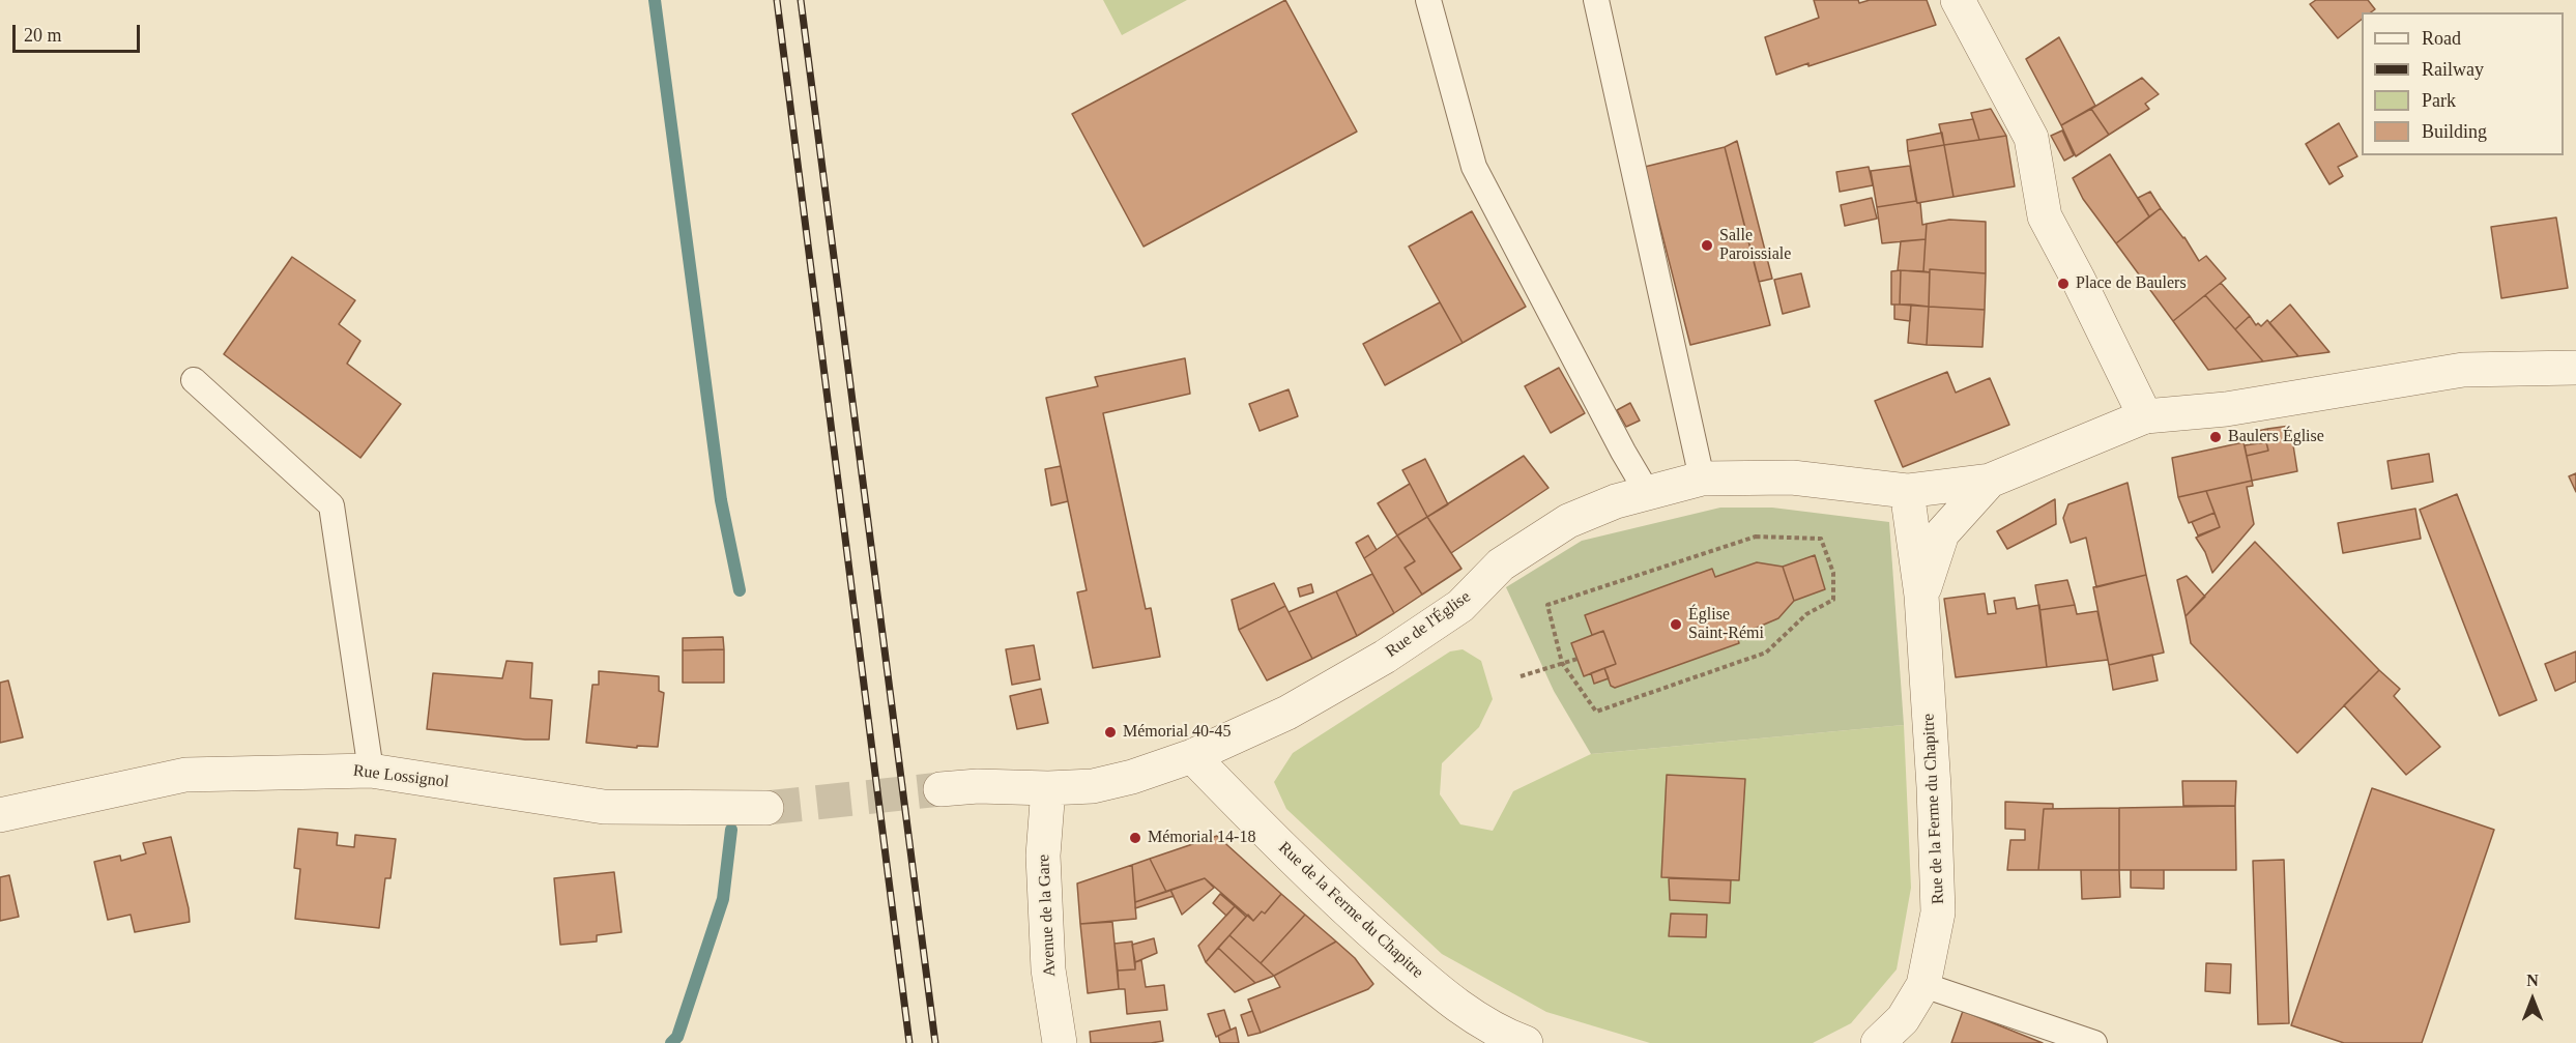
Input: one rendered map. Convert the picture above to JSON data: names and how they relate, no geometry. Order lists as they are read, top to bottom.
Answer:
{
  "streets": {
    "street": [
      "Rue de l'Église",
      "Rue Lossignol",
      "Rue de la Ferme du Chapitre",
      "Avenue de la Gare"
    ]
  },
  "crossings": [
    ["Rue de l'Église", "Rue de la Ferme du Chapitre"],
    ["Rue de l'Église", "Avenue de la Gare"]
  ],
  "places": [
    "Salle Paroissiale",
    "Place de Baulers",
    "Baulers Église",
    "Église Saint-Rémi",
    "Mémorial 40-45",
    "Mémorial 14-18"
  ],
  "legend": [
    "Road",
    "Railway",
    "Park",
    "Building"
  ],
  "scale_bar": "20 m",
  "north": "top"
}
